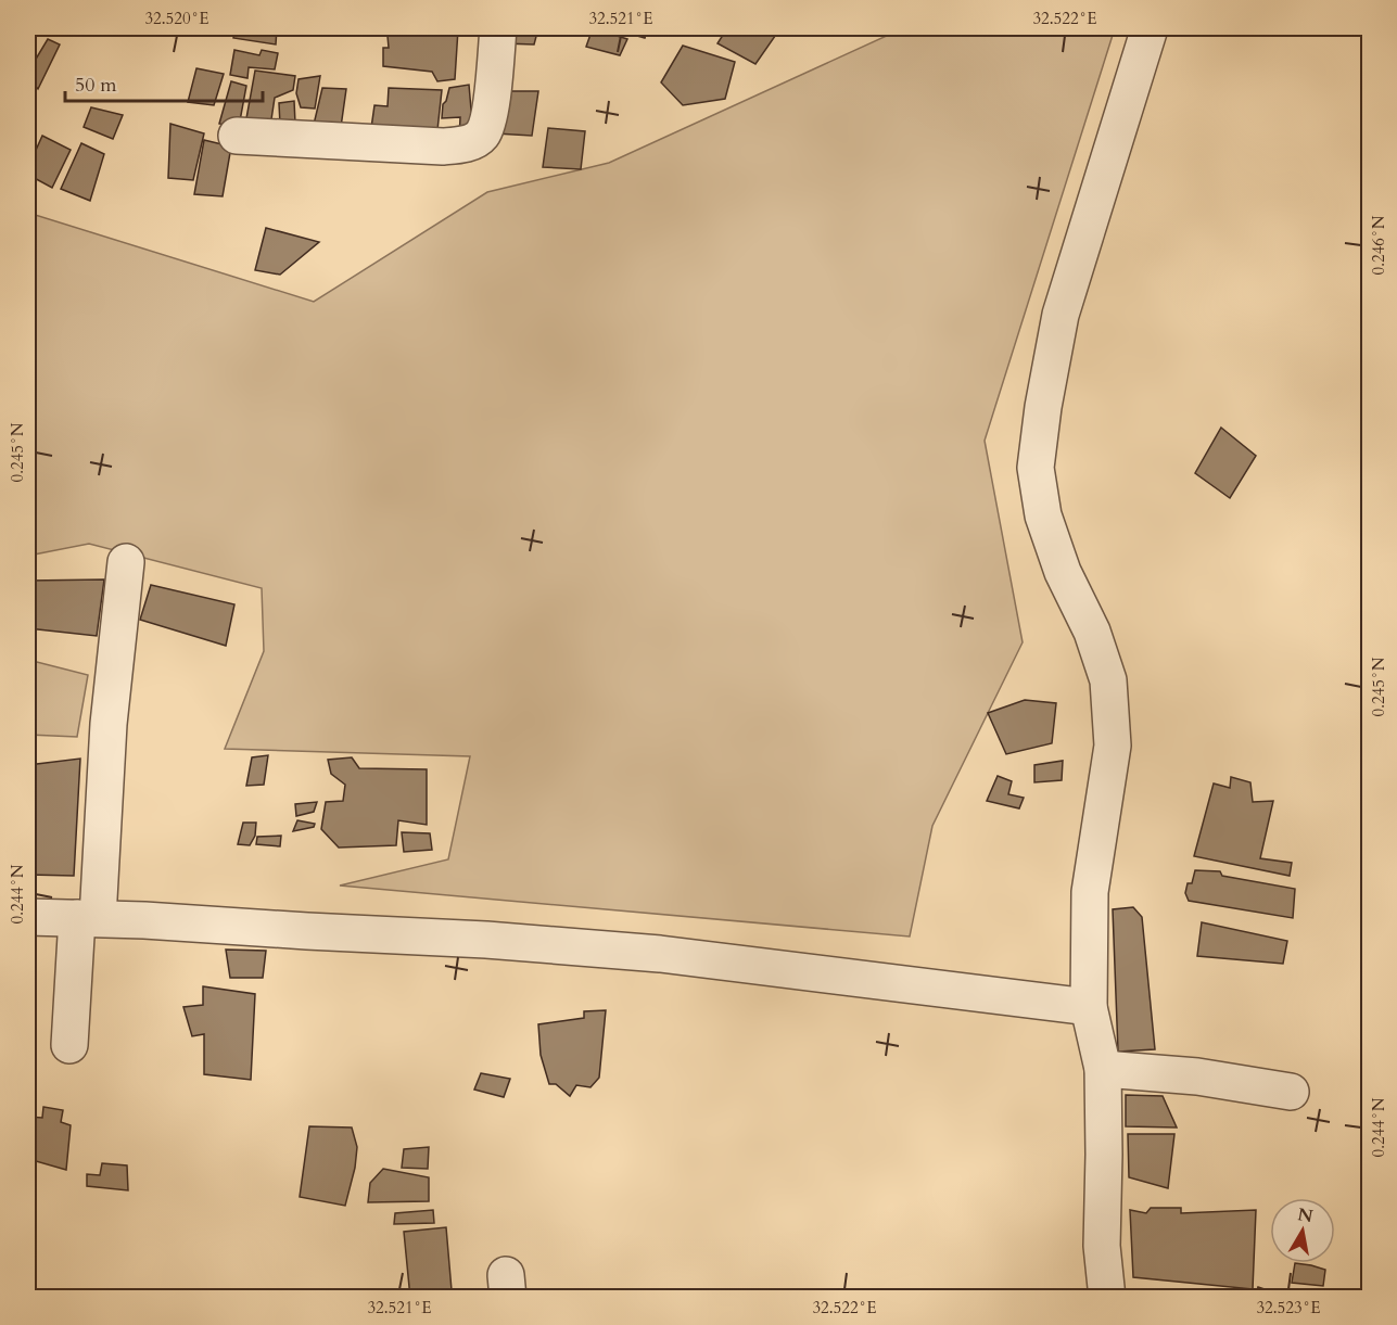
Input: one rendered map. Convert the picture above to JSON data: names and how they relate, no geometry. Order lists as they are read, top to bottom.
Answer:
{
  "scale_bar": "50 m",
  "north": "top",
  "coordinates": [
    "32.520°E",
    "32.521°E",
    "32.522°E",
    "0.246°N",
    "0.245°N",
    "0.244°N",
    "32.523°E"
  ]
}
